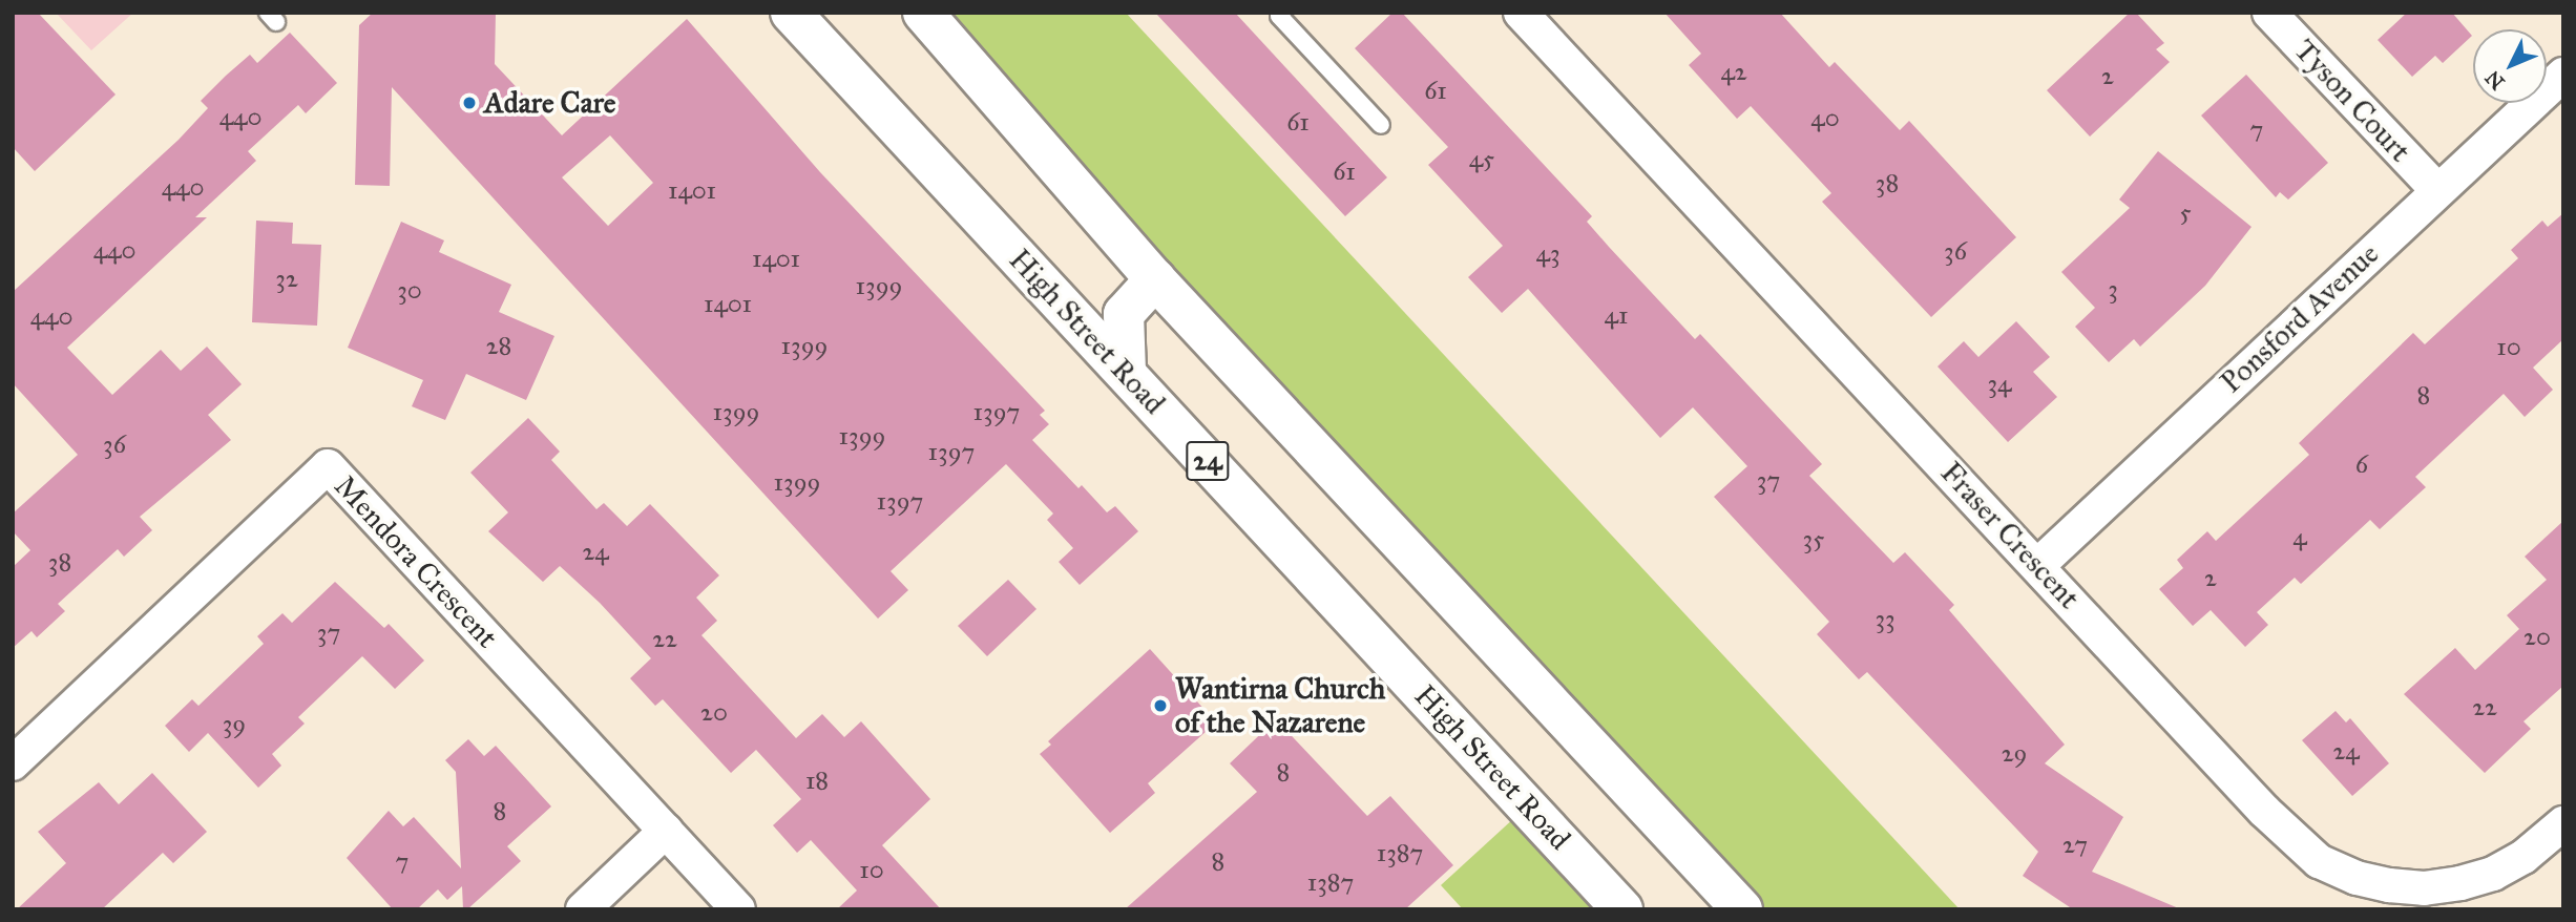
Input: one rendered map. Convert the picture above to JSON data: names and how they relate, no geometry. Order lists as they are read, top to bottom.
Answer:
{
  "streets": {
    "main road": ["High Street Road", "24"],
    "street": [
      "Tyson Court",
      "Ponsford Avenue",
      "Fraser Crescent",
      "Mendora Crescent"
    ]
  },
  "crossings": [
    ["Tyson Court", "Ponsford Avenue"],
    ["Ponsford Avenue", "Fraser Crescent"]
  ],
  "places": ["Adare Care", "Wantirna Church of the Nazarene"],
  "house_numbers": [
    "42",
    "2",
    "61",
    "440",
    "40",
    "61",
    "7",
    "45",
    "61",
    "38",
    "440",
    "1401",
    "5",
    "440",
    "36",
    "43",
    "1401",
    "32",
    "1399",
    "3",
    "30",
    "1401",
    "41",
    "440",
    "28",
    "1399",
    "10",
    "34",
    "8",
    "1399",
    "1397",
    "1399",
    "36",
    "1397",
    "6",
    "37",
    "1399",
    "1397",
    "4",
    "35",
    "24",
    "38",
    "2",
    "33",
    "37",
    "20",
    "22",
    "22",
    "20",
    "39",
    "24",
    "29",
    "8",
    "18",
    "8",
    "27",
    "1387",
    "7",
    "8",
    "10",
    "1387"
  ],
  "north": "bottom left"
}
